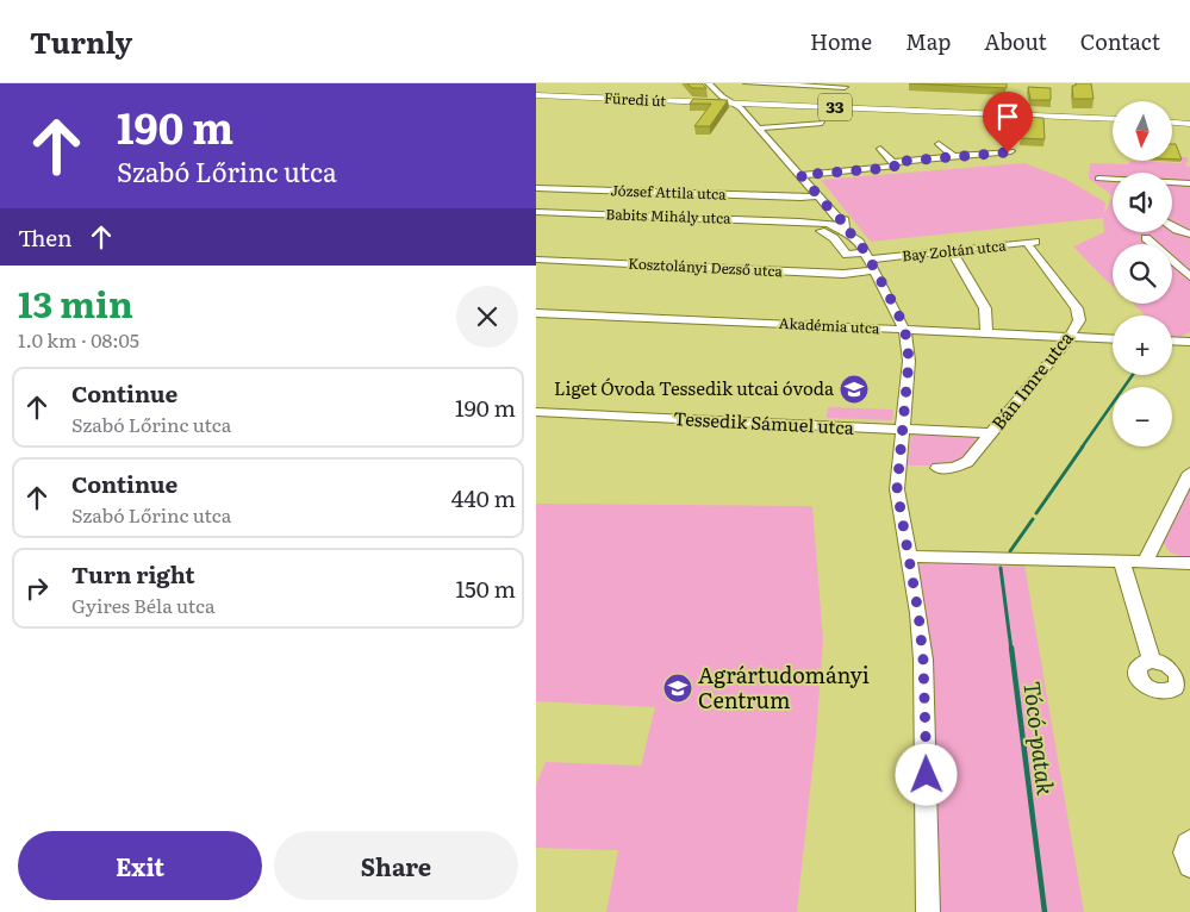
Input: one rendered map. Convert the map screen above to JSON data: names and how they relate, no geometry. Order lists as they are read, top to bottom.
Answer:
{
  "streets": {
    "main road": ["Füredi út", "33"],
    "street": [
      "József Attila utca",
      "Babits Mihály utca",
      "Bay Zoltán utca",
      "Kosztolányi Dezső utca",
      "Akadémia utca",
      "Bán Imre utca",
      "Tessedik Sámuel utca"
    ]
  },
  "crossings": [
    ["Füredi út", "33"],
    ["Bay Zoltán utca", "Kosztolányi Dezső utca"],
    ["Bay Zoltán utca", "Bán Imre utca"],
    ["Akadémia utca", "Bán Imre utca"],
    ["Bán Imre utca", "Tessedik Sámuel utca"]
  ],
  "water": ["Tócó-patak"],
  "places": {
    "school or university": ["Liget Óvoda Tessedik utcai óvoda", "Agrártudományi Centrum"]
  },
  "north": "bottom",
  "page": {
    "header": "Turnly",
    "nav": [
      "Home",
      "Map",
      "About",
      "Contact"
    ],
    "turn": ["190 m", "Szabó Lőrinc utca"],
    "map_buttons": ["+", "−"],
    "then": "Then",
    "heading": ["13 min", "1.0 km · 08:05"],
    "list": [
      {
        "name": "Continue",
        "note": "Szabó Lőrinc utca",
        "value": "190 m"
      },
      {
        "name": "Continue",
        "note": "Szabó Lőrinc utca",
        "value": "440 m"
      },
      {
        "name": "Turn right",
        "note": "Gyires Béla utca",
        "value": "150 m"
      }
    ],
    "buttons": ["Exit", "Share"]
  }
}
